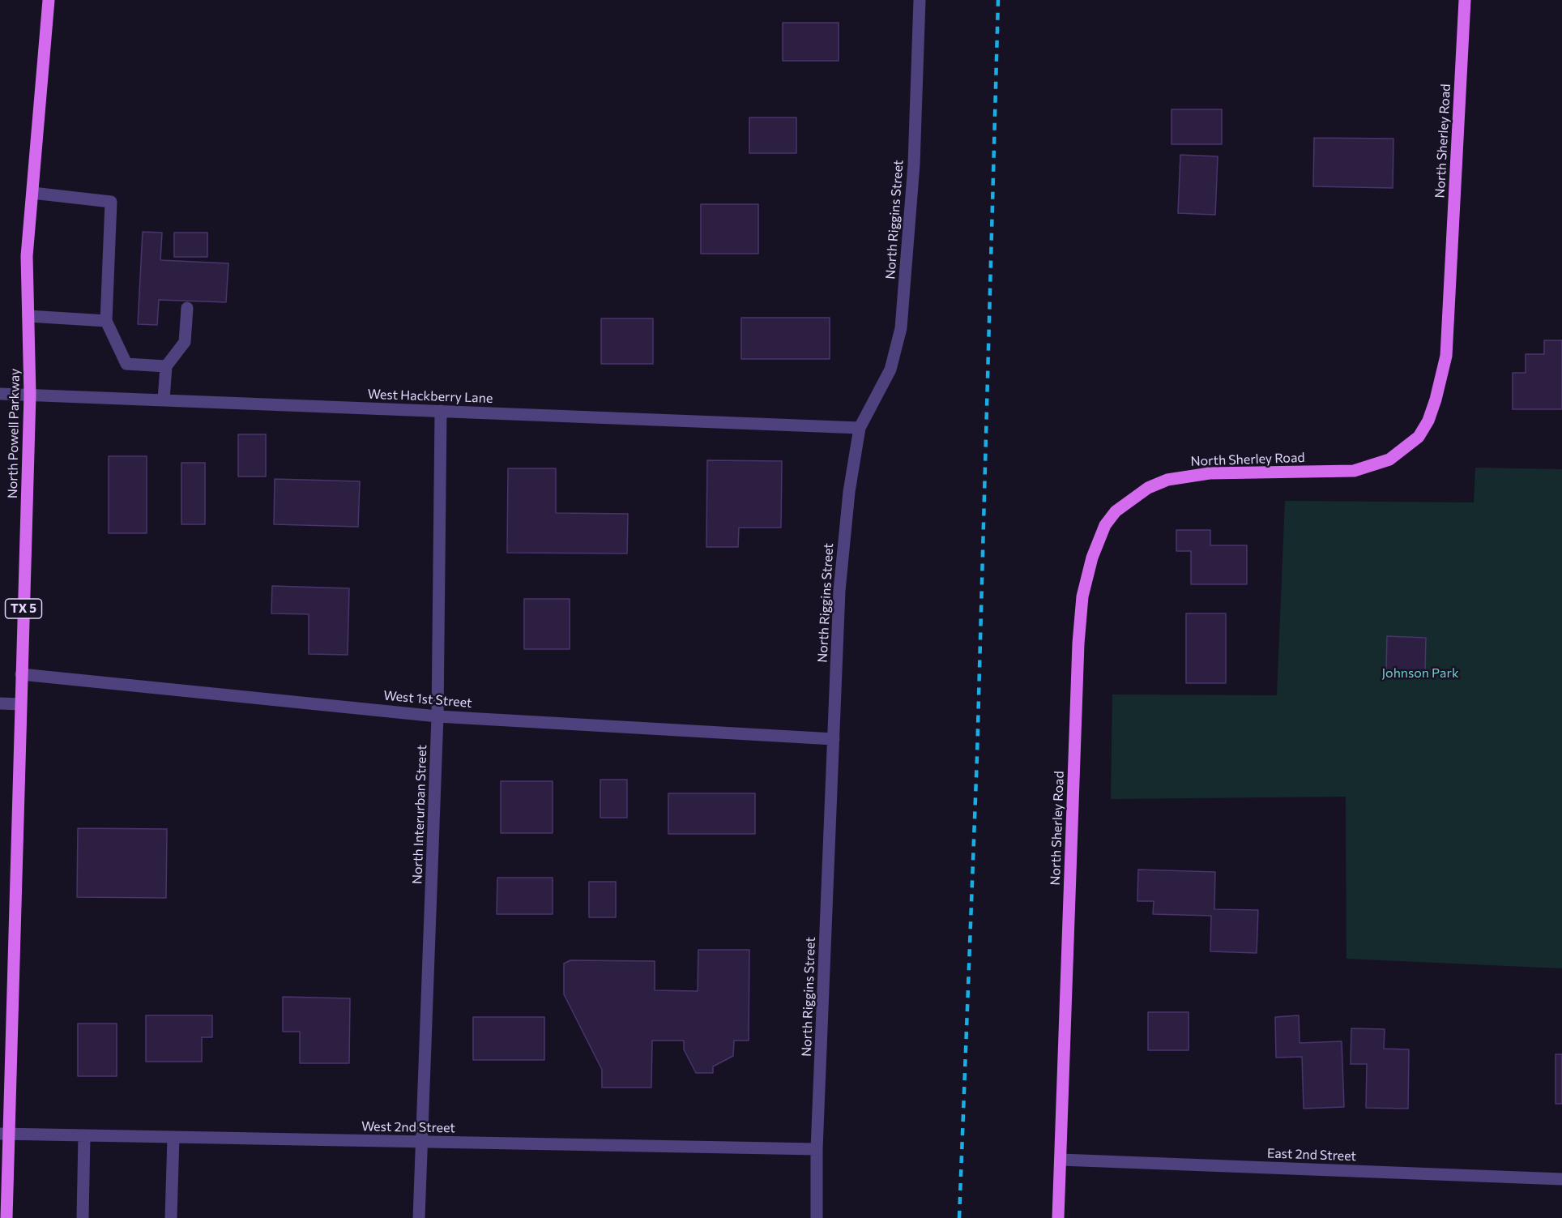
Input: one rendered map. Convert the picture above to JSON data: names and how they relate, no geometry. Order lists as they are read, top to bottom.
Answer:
{
  "streets": {
    "main road": ["North Sherley Road", "North Powell Parkway", "TX 5"],
    "street": [
      "North Riggins Street",
      "West Hackberry Lane",
      "West 1st Street",
      "North Interurban Street",
      "West 2nd Street",
      "East 2nd Street"
    ]
  },
  "crossings": [
    ["North Sherley Road", "East 2nd Street"],
    ["North Riggins Street", "West Hackberry Lane"],
    ["North Riggins Street", "West 1st Street"],
    ["North Riggins Street", "West 2nd Street"],
    ["West Hackberry Lane", "North Powell Parkway"],
    ["West Hackberry Lane", "North Interurban Street"],
    ["North Powell Parkway", "West 1st Street"],
    ["North Powell Parkway", "West 2nd Street"],
    ["West 1st Street", "North Interurban Street"],
    ["North Interurban Street", "West 2nd Street"]
  ],
  "parks": ["Johnson Park"]
}
